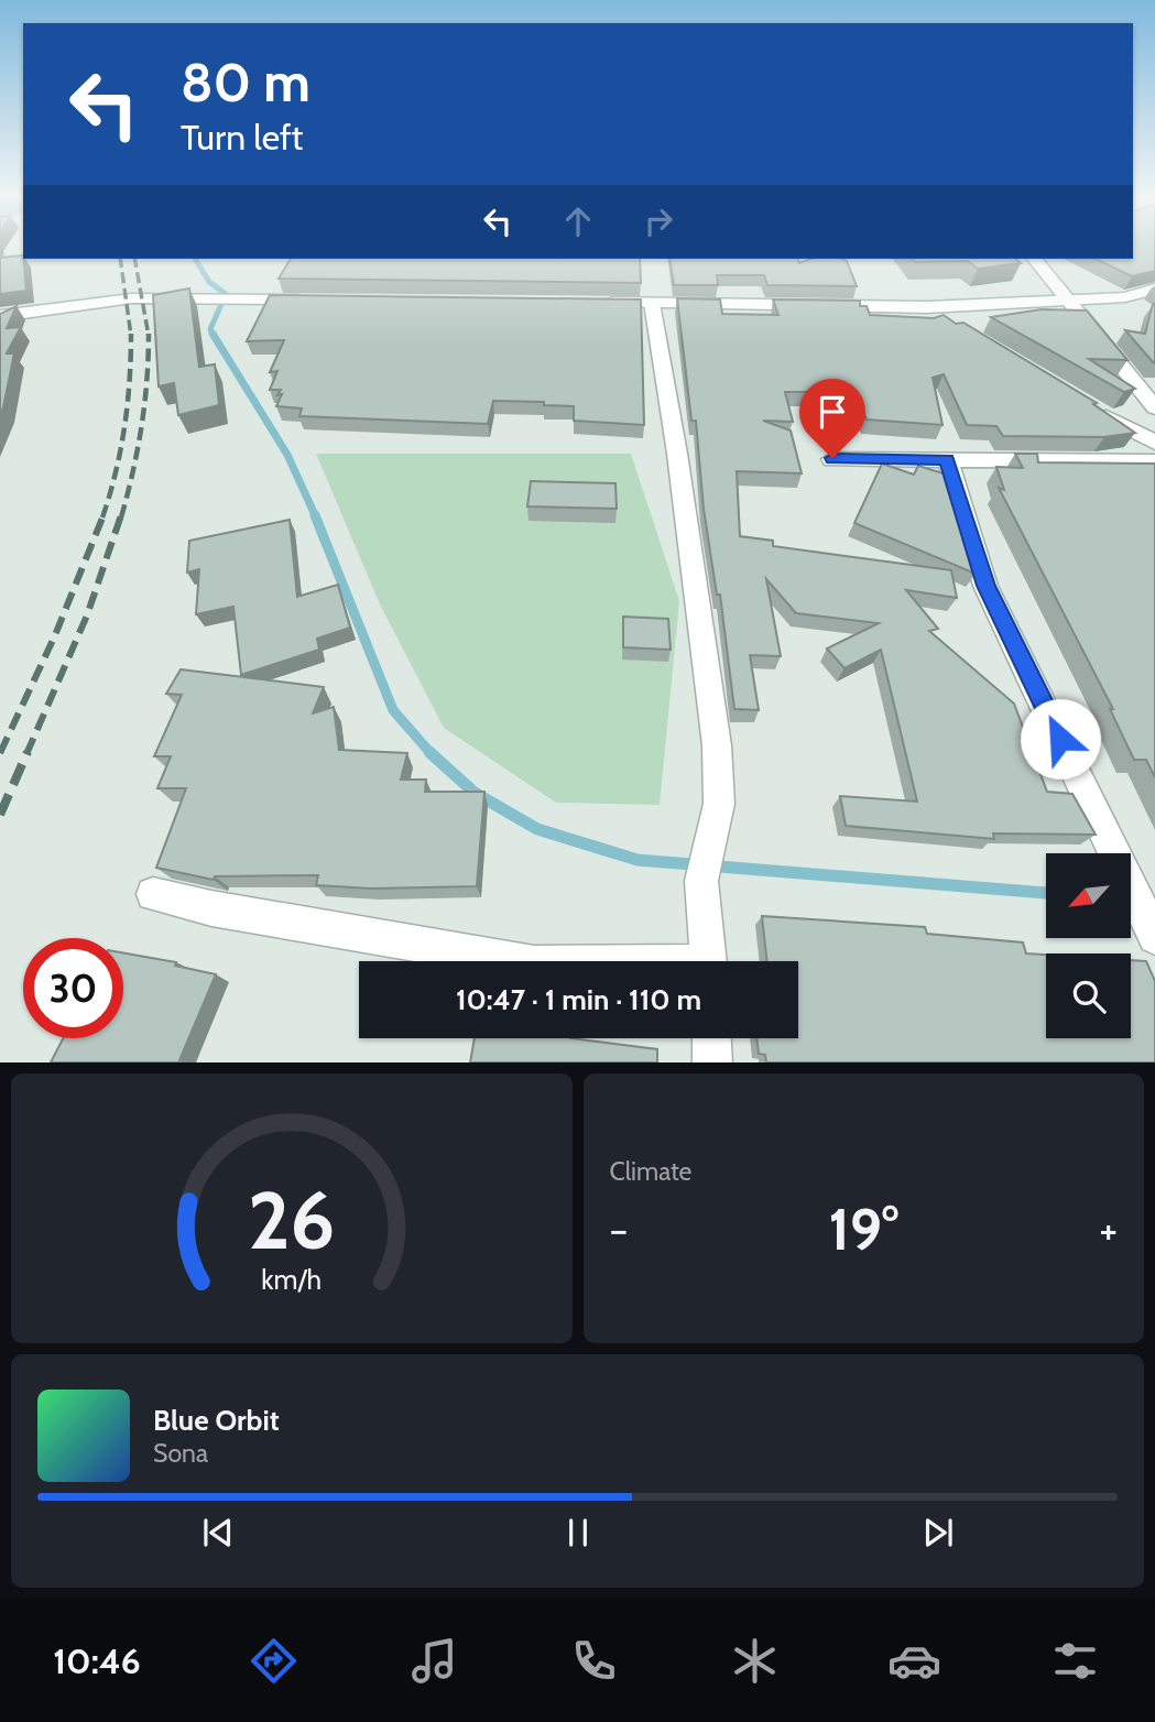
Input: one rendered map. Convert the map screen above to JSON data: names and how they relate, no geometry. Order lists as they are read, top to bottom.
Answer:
{
  "north": "bottom left",
  "page": {
    "turn": ["80 m", "Turn left"],
    "limit": "30",
    "trip": "10:47 · 1 min · 110 m",
    "tile": "Climate",
    "heat": ["−", "19°", "+"],
    "song": ["Blue Orbit", "Sona"],
    "tabs": "10:46",
    "gauge": ["26", "km/h"]
  }
}
